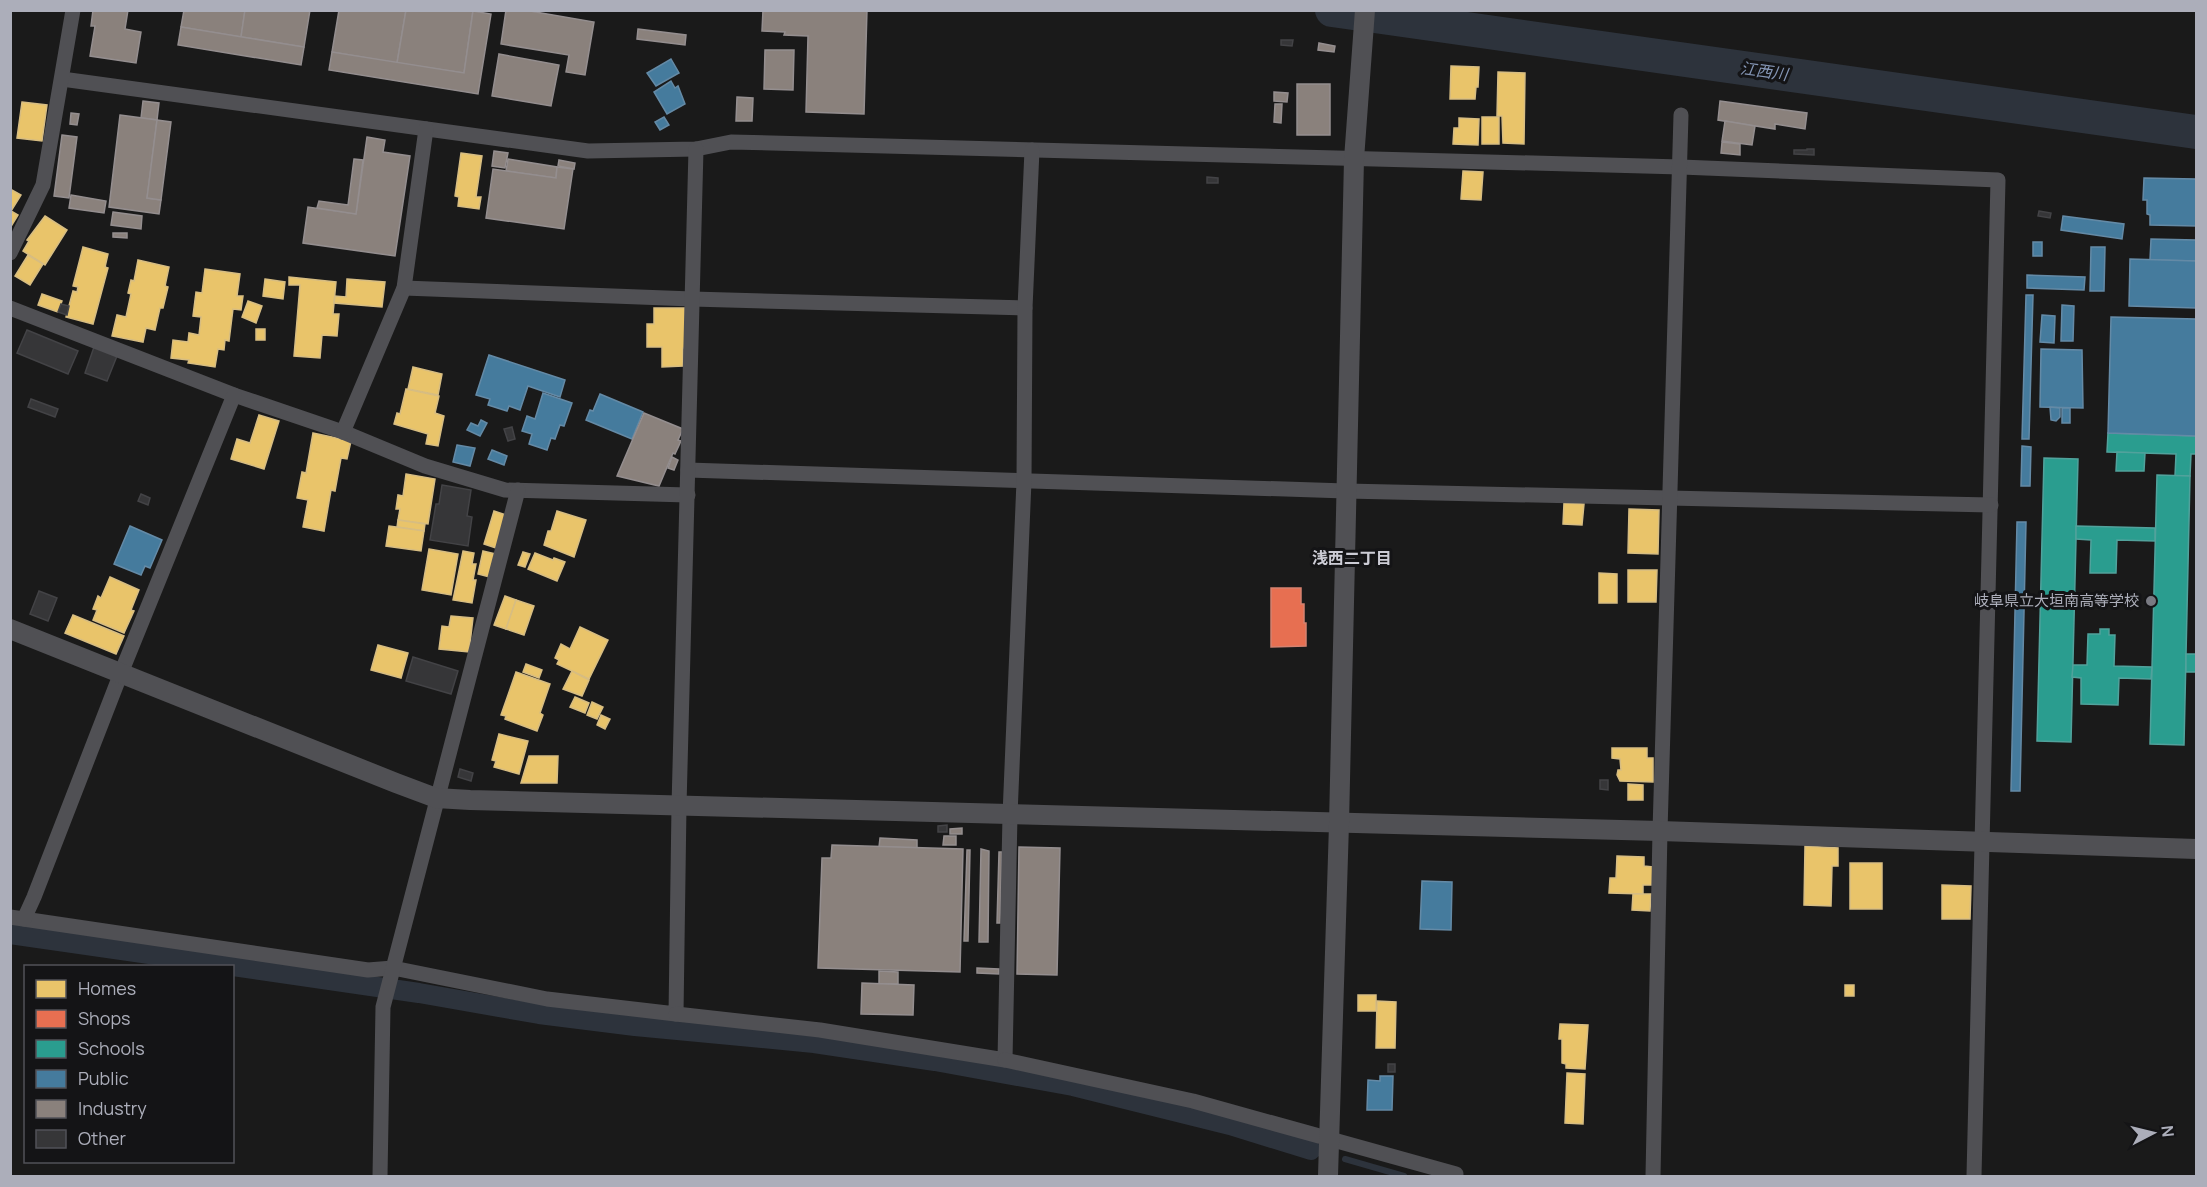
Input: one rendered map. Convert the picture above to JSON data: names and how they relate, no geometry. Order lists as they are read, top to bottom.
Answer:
{
  "districts": ["浅西二丁目"],
  "water": ["江西川"],
  "places": ["岐阜県立大垣南高等学校"],
  "legend": [
    "Homes",
    "Shops",
    "Schools",
    "Public",
    "Industry",
    "Other"
  ],
  "north": "right"
}
